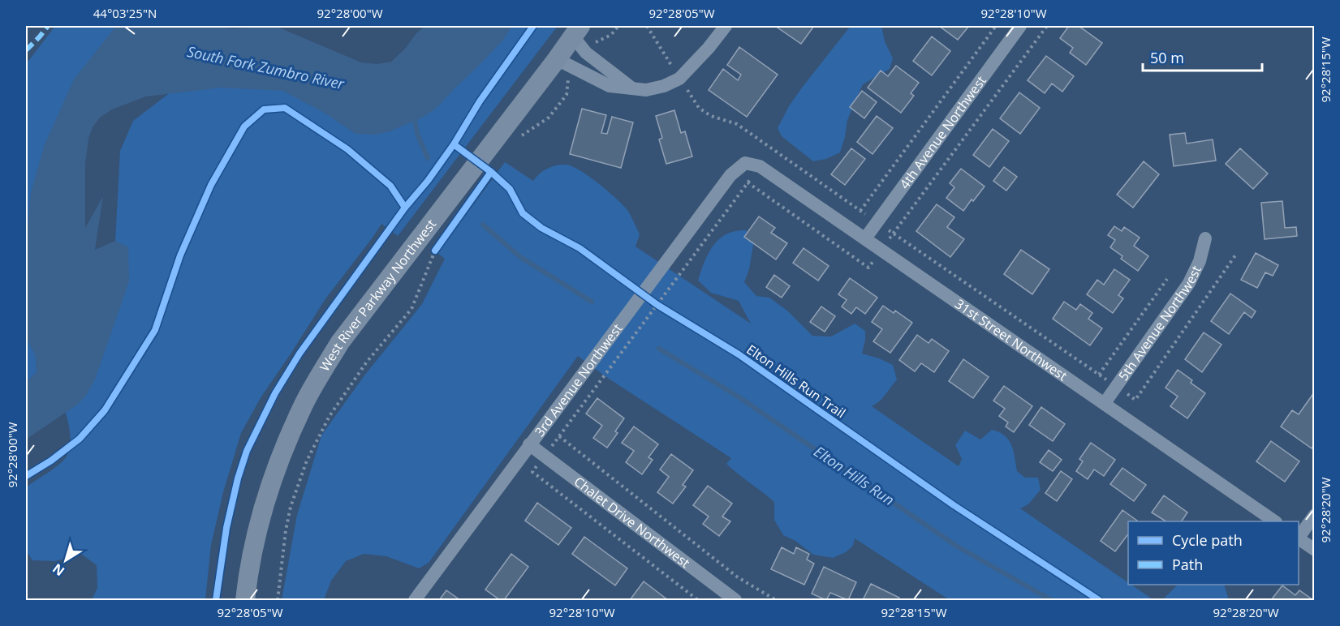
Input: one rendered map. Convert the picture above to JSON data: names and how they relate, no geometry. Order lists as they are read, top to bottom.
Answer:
{
  "streets": {
    "main road": ["West River Parkway Northwest"],
    "street": [
      "4th Avenue Northwest",
      "5th Avenue Northwest",
      "31st Street Northwest",
      "3rd Avenue Northwest",
      "Chalet Drive Northwest"
    ],
    "cycle path": ["Elton Hills Run Trail"]
  },
  "crossings": [
    ["4th Avenue Northwest", "31st Street Northwest"],
    ["5th Avenue Northwest", "31st Street Northwest"],
    ["31st Street Northwest", "3rd Avenue Northwest"],
    ["3rd Avenue Northwest", "Chalet Drive Northwest"]
  ],
  "water": ["South Fork Zumbro River", "Elton Hills Run"],
  "legend": ["Cycle path", "Path"],
  "scale_bar": "50 m",
  "north": "bottom left",
  "coordinates": [
    "44°03'25\"N",
    "92°28'00\"W",
    "92°28'05\"W",
    "92°28'10\"W",
    "92°28'15\"W",
    "92°28'20\"W"
  ]
}
